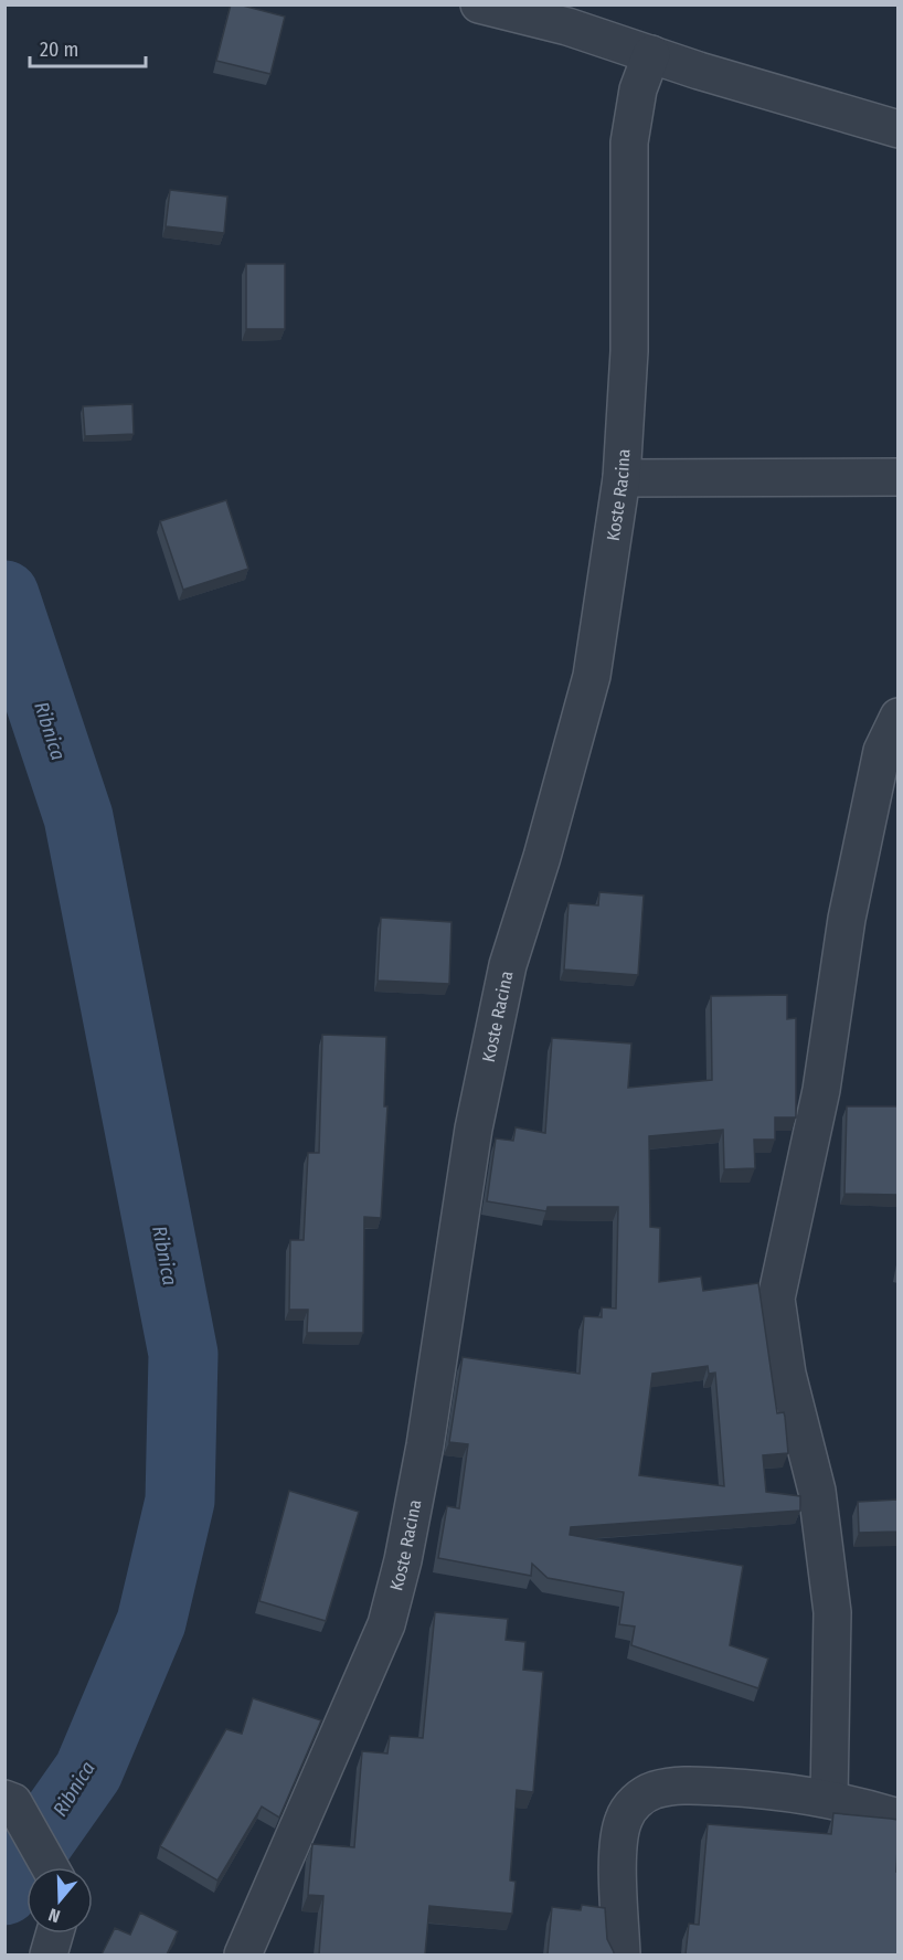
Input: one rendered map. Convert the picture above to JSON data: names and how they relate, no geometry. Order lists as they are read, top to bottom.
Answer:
{
  "streets": {
    "street": ["Koste Racina"]
  },
  "water": ["Ribnica"],
  "scale_bar": "20 m",
  "north": "bottom"
}
